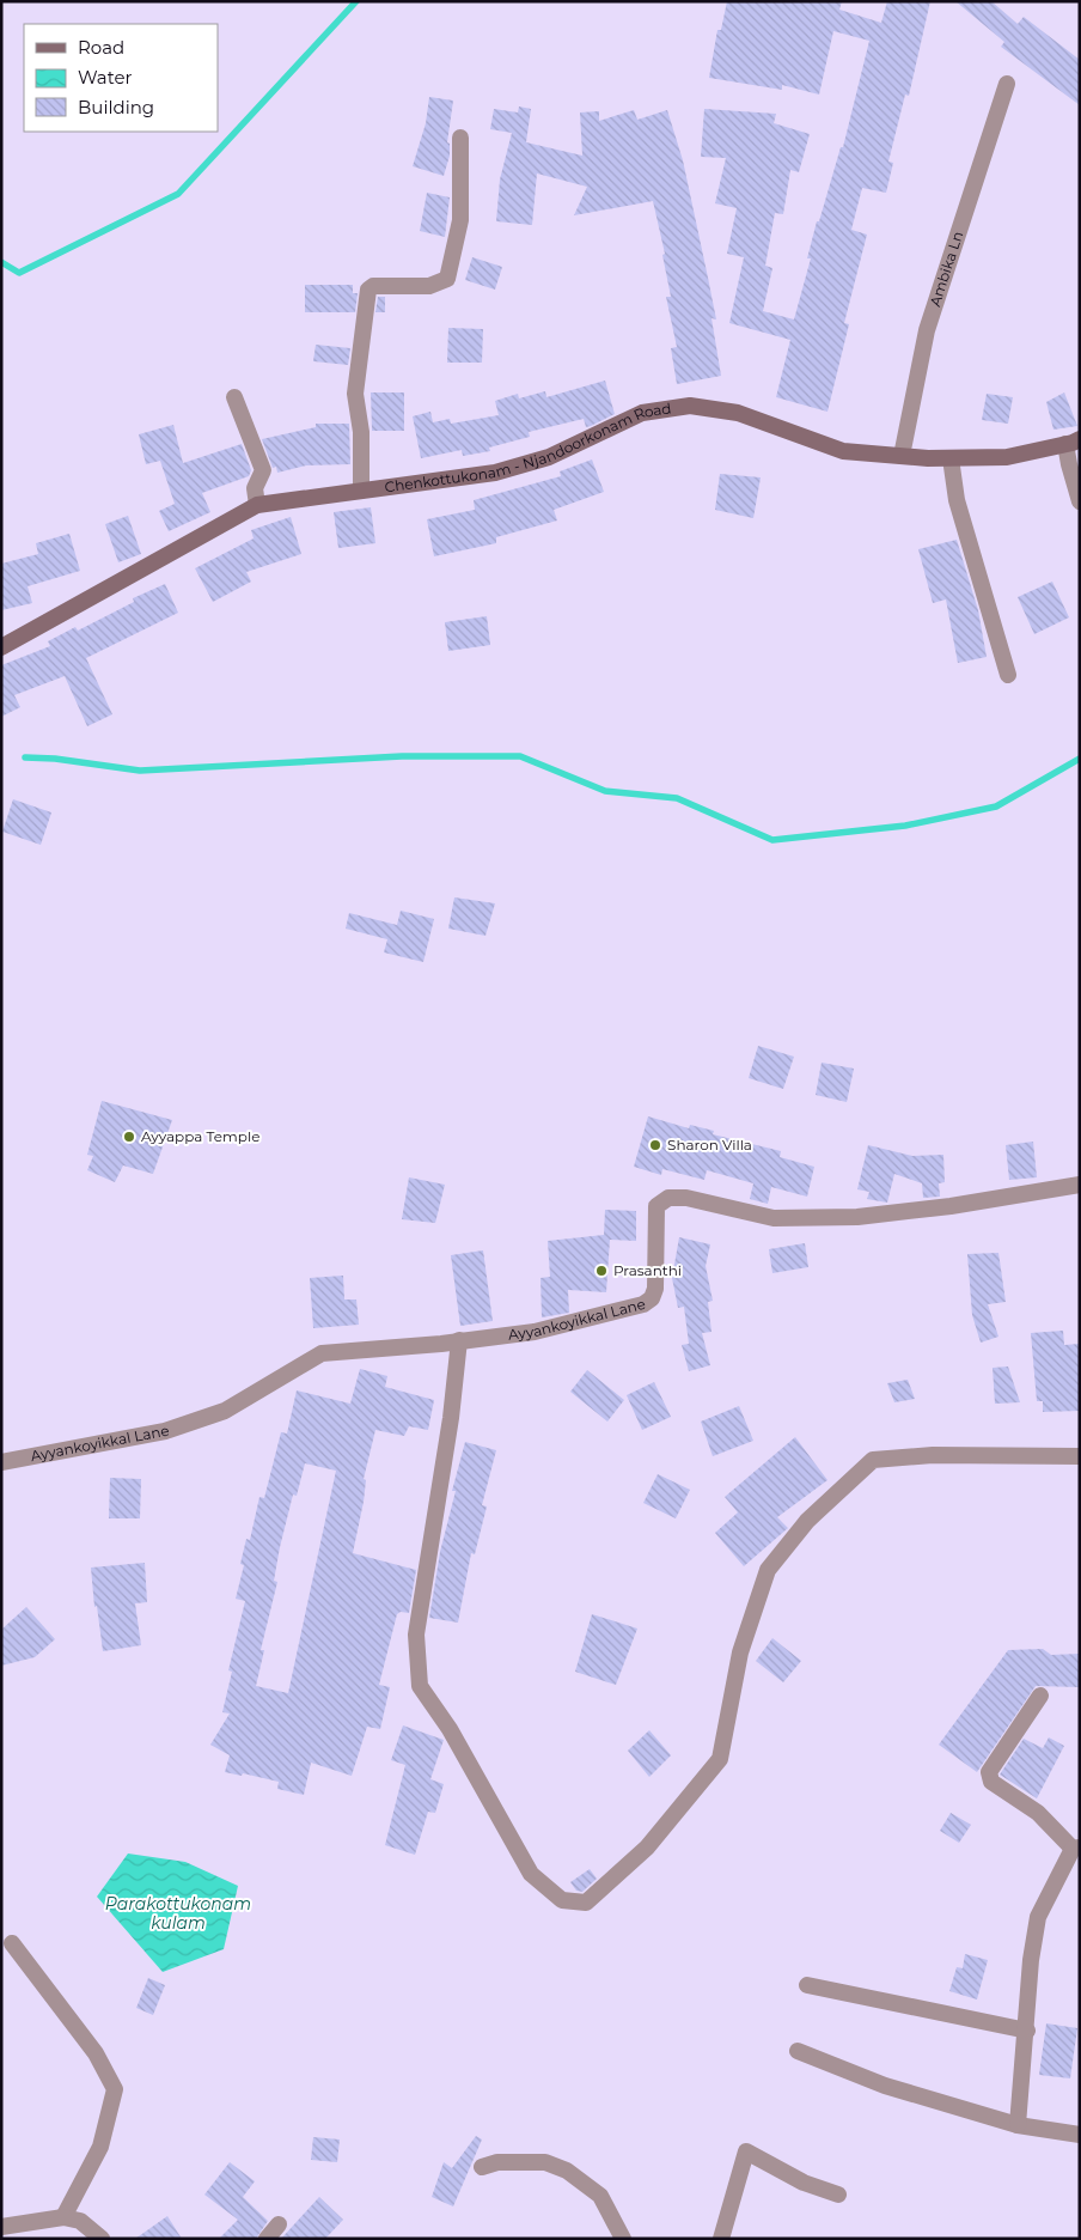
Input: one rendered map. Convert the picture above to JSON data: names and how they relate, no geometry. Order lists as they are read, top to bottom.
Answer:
{
  "streets": {
    "main road": ["Chenkottukonam - Njandoorkonam Road"],
    "street": ["Ambika Ln", "Ayyankoyikkal Lane"]
  },
  "crossings": [
    ["Ambika Ln", "Chenkottukonam - Njandoorkonam Road"]
  ],
  "water": ["Parakottukonam kulam"],
  "places": ["Ayyappa Temple", "Sharon Villa", "Prasanthi"],
  "legend": ["Road", "Water", "Building"]
}
